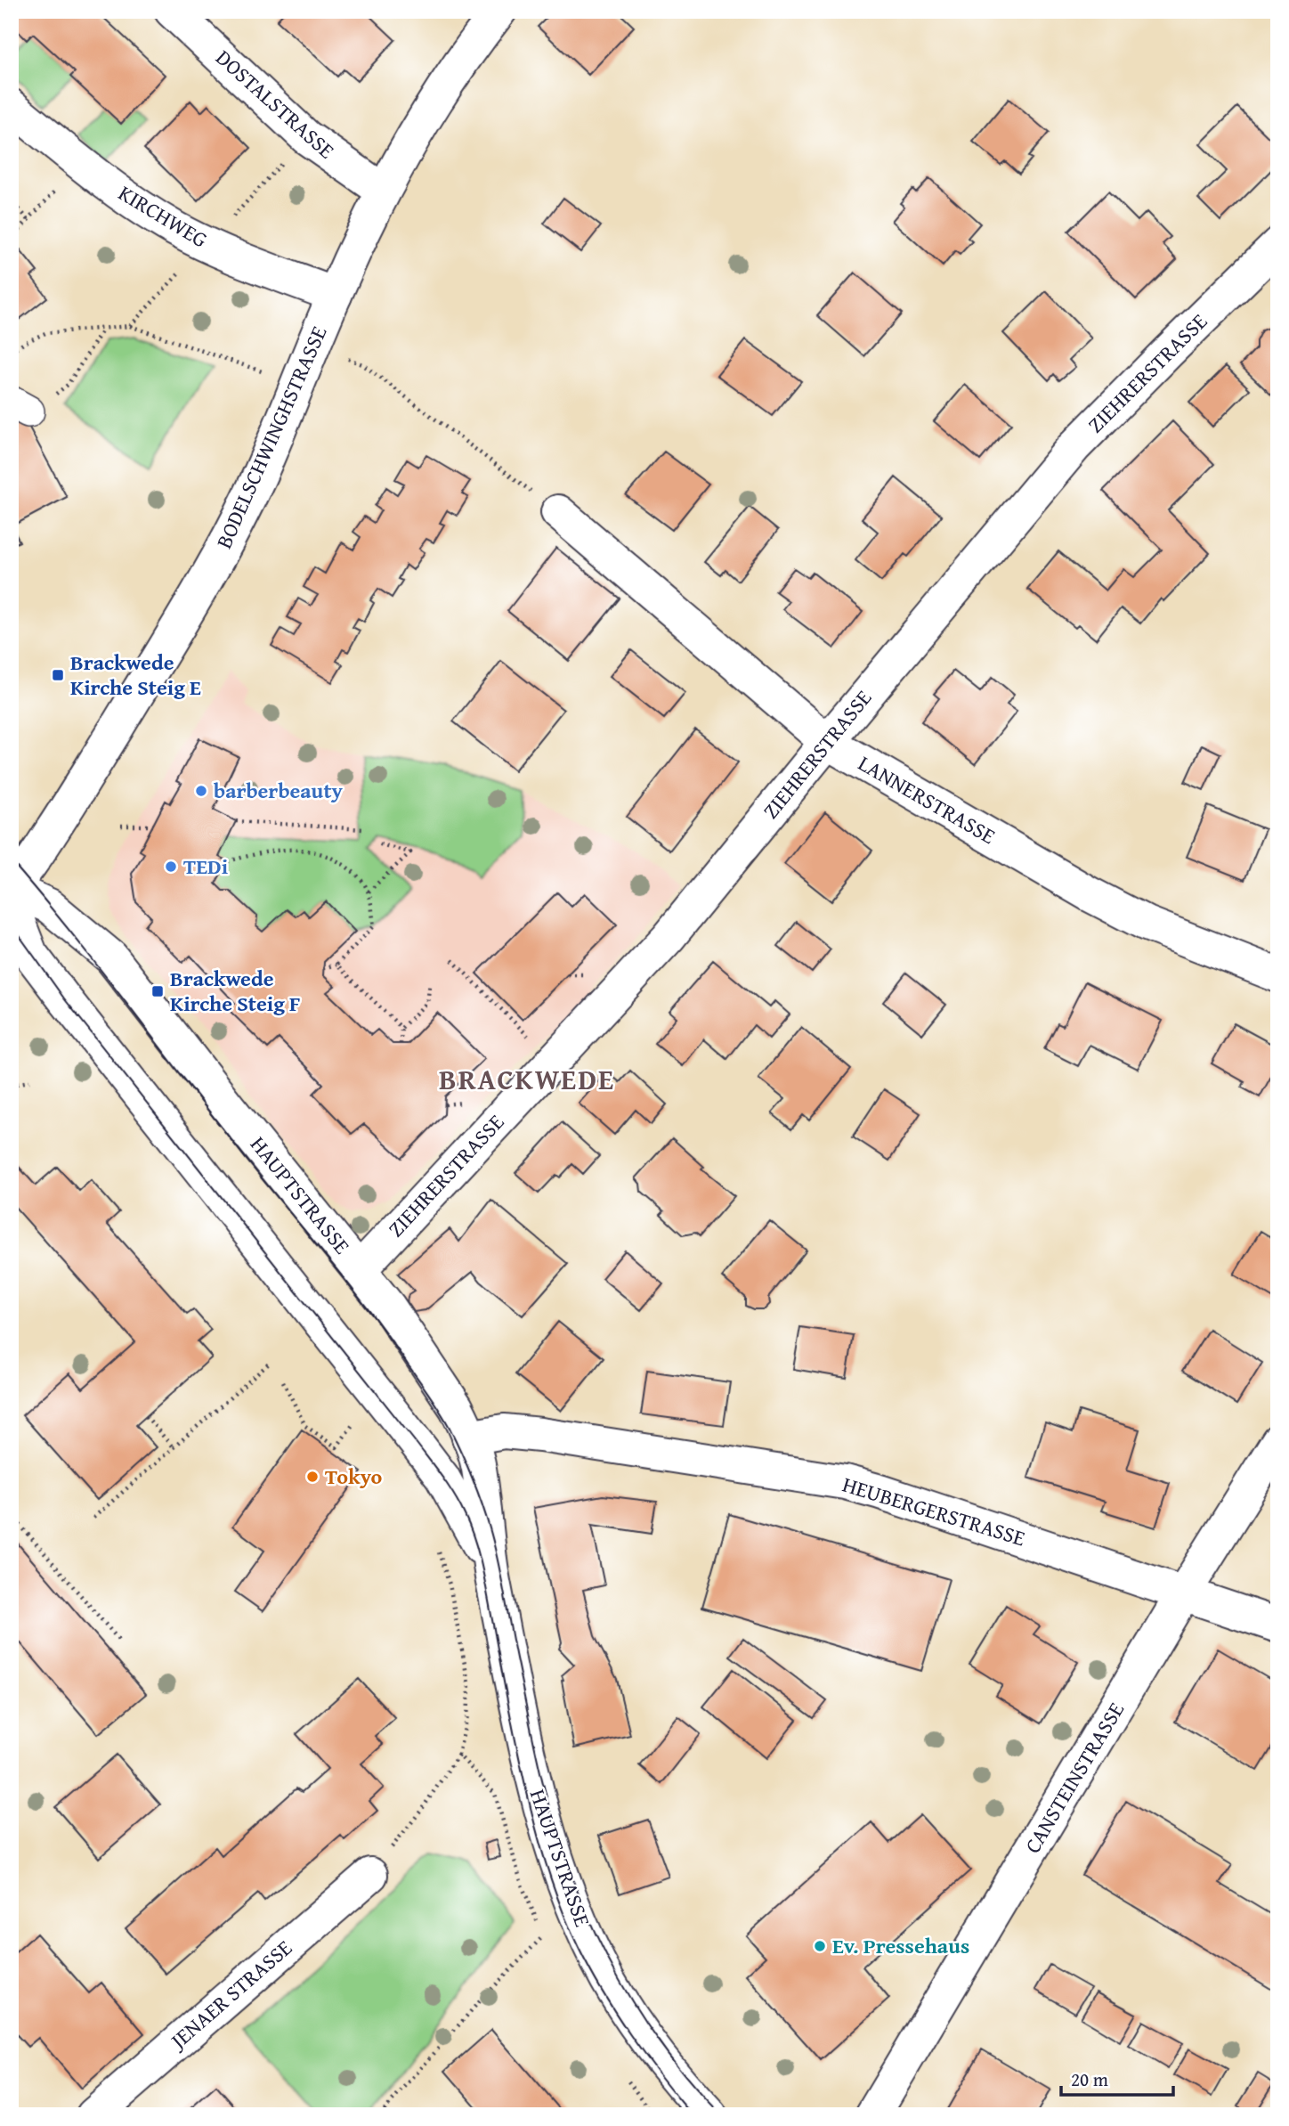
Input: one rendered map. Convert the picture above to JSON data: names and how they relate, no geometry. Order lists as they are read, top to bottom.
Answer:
{
  "streets": {
    "street": [
      "DOSTALSTRASSE",
      "KIRCHWEG",
      "ZIEHRERSTRASSE",
      "BODELSCHWINGHSTRASSE",
      "LANNERSTRASSE",
      "HAUPTSTRASSE",
      "HEUBERGERSTRASSE",
      "CANSTEINSTRASSE",
      "JENAER STRASSE"
    ]
  },
  "crossings": [
    ["DOSTALSTRASSE", "BODELSCHWINGHSTRASSE"],
    ["KIRCHWEG", "BODELSCHWINGHSTRASSE"],
    ["ZIEHRERSTRASSE", "LANNERSTRASSE"],
    ["ZIEHRERSTRASSE", "HAUPTSTRASSE"],
    ["BODELSCHWINGHSTRASSE", "HAUPTSTRASSE"],
    ["HAUPTSTRASSE", "HEUBERGERSTRASSE"],
    ["HEUBERGERSTRASSE", "CANSTEINSTRASSE"]
  ],
  "districts": ["BRACKWEDE"],
  "places": {
    "transit": ["Brackwede Kirche Steig E", "Brackwede Kirche Steig F"],
    "other": [
      "barberbeauty",
      "TEDi",
      "Tokyo",
      "Ev. Pressehaus"
    ]
  },
  "scale_bar": "20 m"
}
